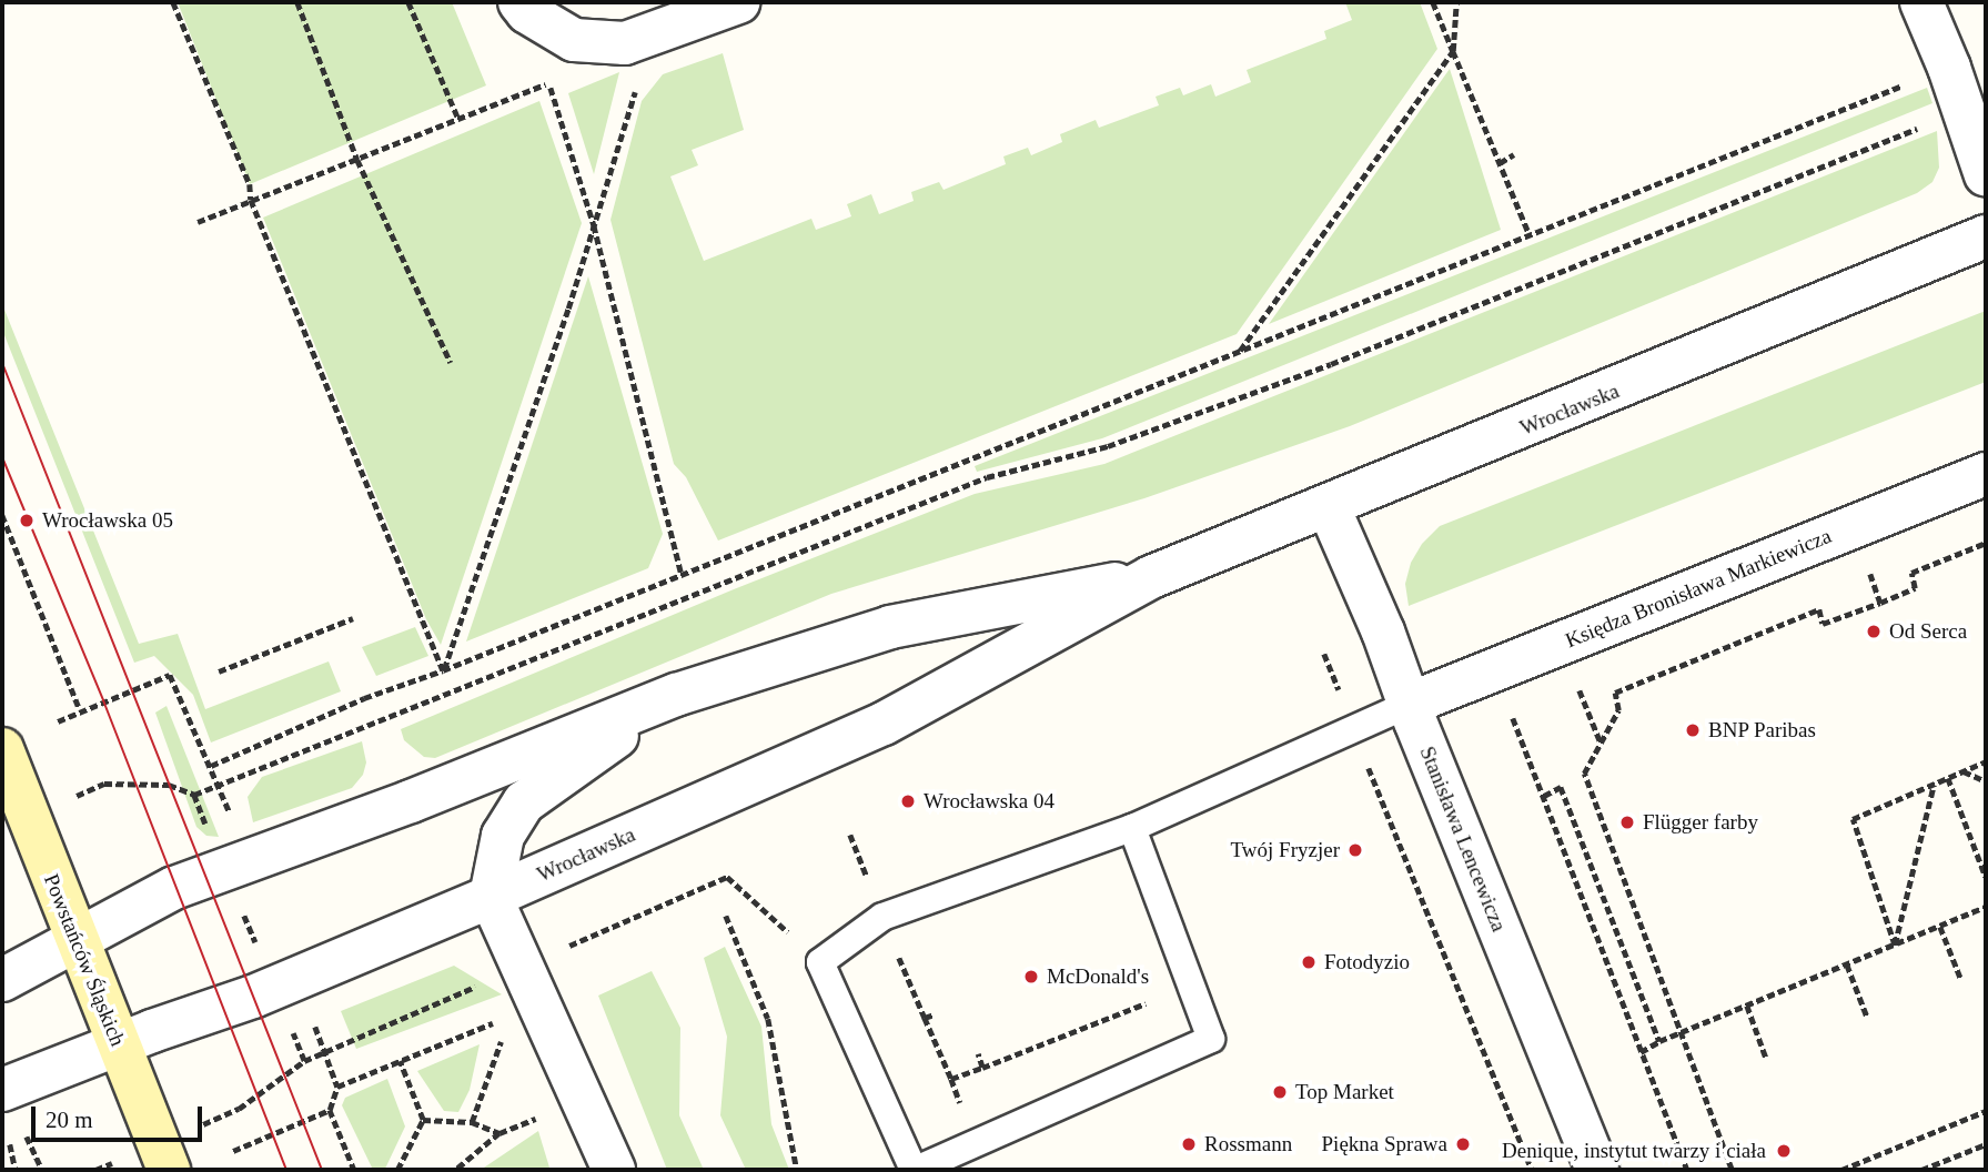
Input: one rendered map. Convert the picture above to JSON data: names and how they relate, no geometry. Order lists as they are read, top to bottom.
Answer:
{
  "streets": {
    "main road": ["Powstańców Śląskich"],
    "street": ["Wrocławska", "Księdza Bronisława Markiewicza", "Stanisława Lencewicza"]
  },
  "crossings": [
    ["Wrocławska", "Stanisława Lencewicza"],
    ["Wrocławska", "Powstańców Śląskich"],
    ["Księdza Bronisława Markiewicza", "Stanisława Lencewicza"]
  ],
  "places": [
    "Wrocławska 05",
    "Od Serca",
    "BNP Paribas",
    "Wrocławska 04",
    "Flügger farby",
    "Twój Fryzjer",
    "Fotodyzio",
    "McDonald's",
    "Top Market",
    "Rossmann",
    "Piękna Sprawa",
    "Denique, instytut twarzy i ciała"
  ],
  "scale_bar": "20 m"
}
